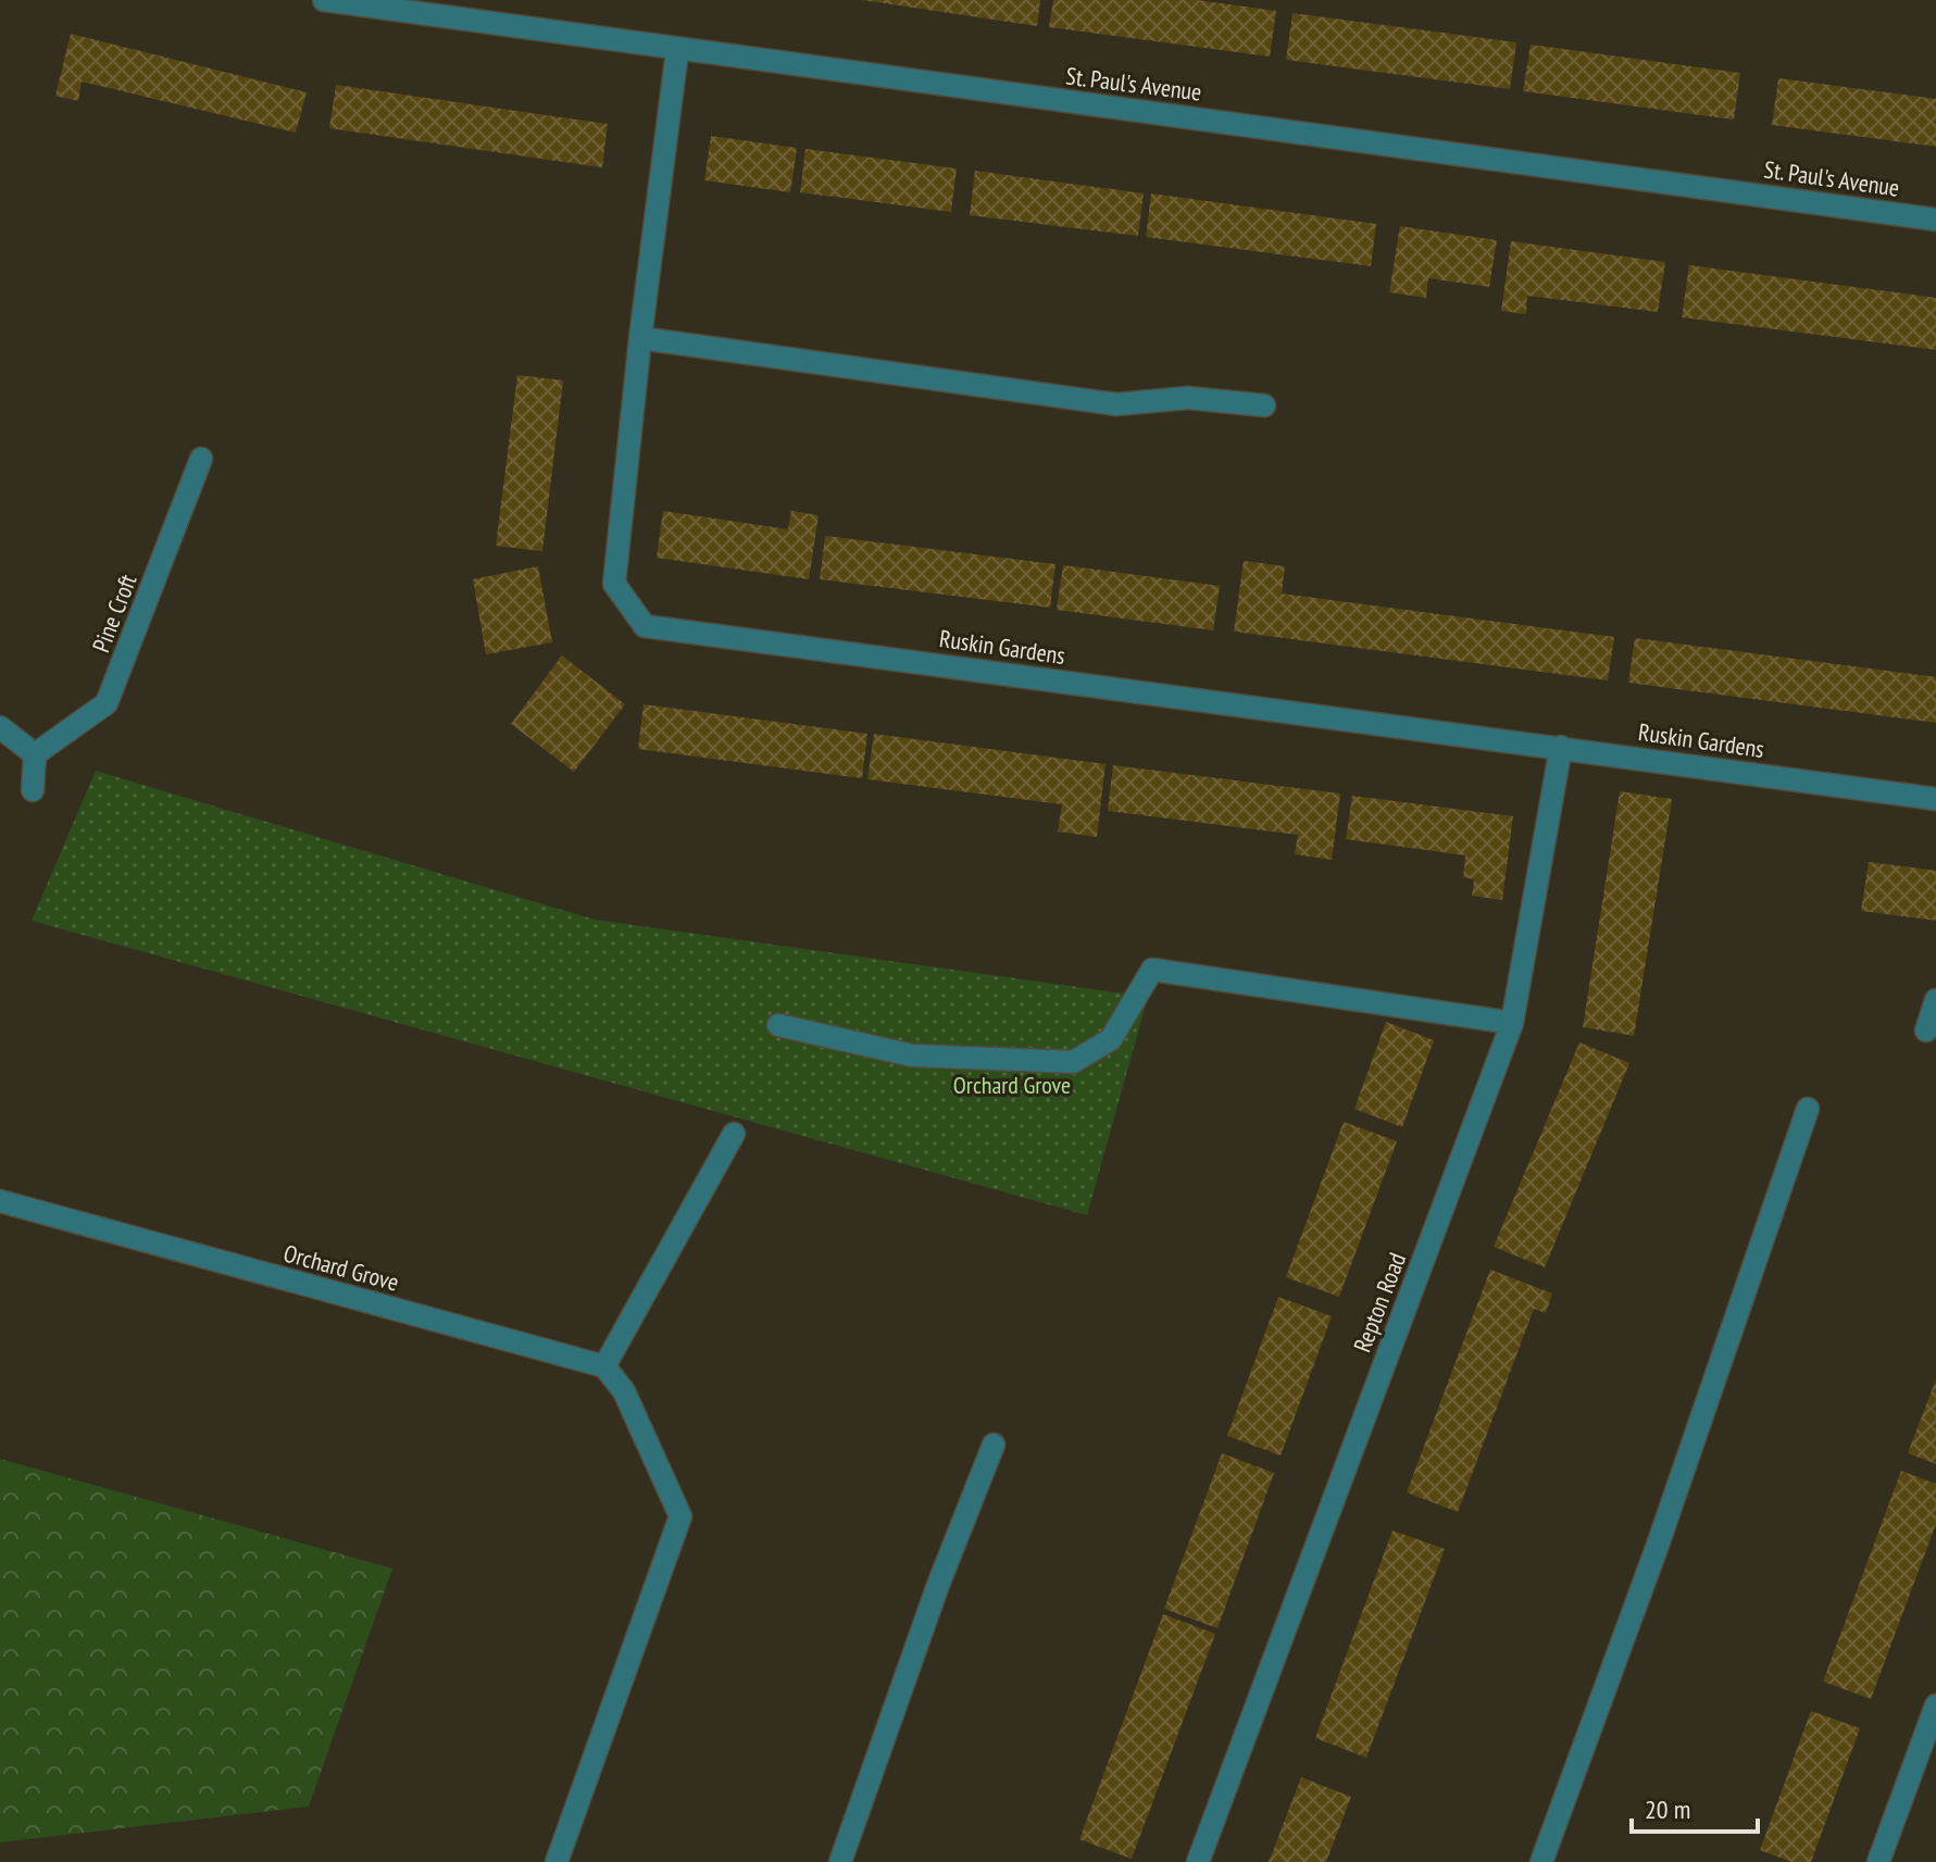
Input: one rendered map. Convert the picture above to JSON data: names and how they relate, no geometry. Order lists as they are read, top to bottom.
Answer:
{
  "streets": {
    "street": [
      "St. Paul's Avenue",
      "Pine Croft",
      "Ruskin Gardens",
      "Orchard Grove",
      "Repton Road"
    ]
  },
  "crossings": [
    ["St. Paul's Avenue", "Ruskin Gardens"],
    ["Ruskin Gardens", "Repton Road"]
  ],
  "parks": ["Orchard Grove"],
  "scale_bar": "20 m"
}
